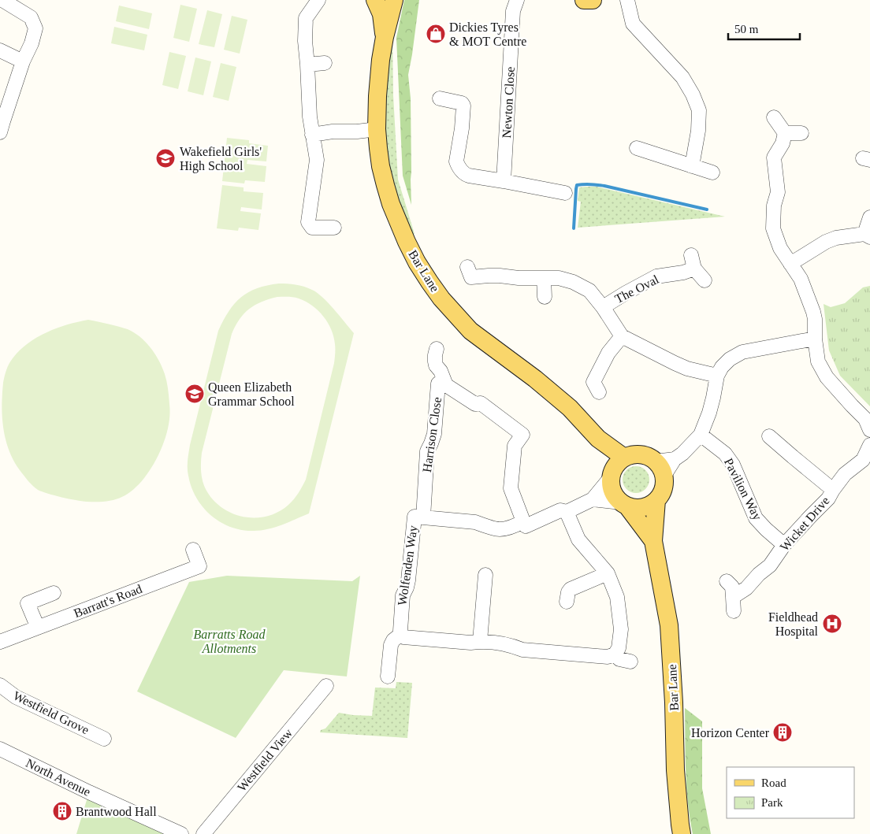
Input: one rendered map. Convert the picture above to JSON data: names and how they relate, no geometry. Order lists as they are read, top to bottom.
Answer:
{
  "streets": {
    "main road": ["Bar Lane"],
    "street": [
      "Newton Close",
      "The Oval",
      "Harrison Close",
      "Pavilion Way",
      "Wicket Drive",
      "Wolfenden Way",
      "Barratt's Road",
      "Westfield Grove",
      "Westfield View",
      "North Avenue"
    ]
  },
  "crossings": [
    ["Bar Lane", "Wolfenden Way"],
    ["Harrison Close", "Wolfenden Way"],
    ["Pavilion Way", "Wicket Drive"]
  ],
  "parks": ["Barratts Road Allotments"],
  "places": {
    "shop": ["Dickies Tyres & MOT Centre"],
    "school or university": ["Wakefield Girls' High School", "Queen Elizabeth Grammar School"],
    "hospital": ["Fieldhead Hospital"],
    "building": ["Horizon Center", "Brantwood Hall"]
  },
  "legend": ["Road", "Park"],
  "scale_bar": "50 m"
}
